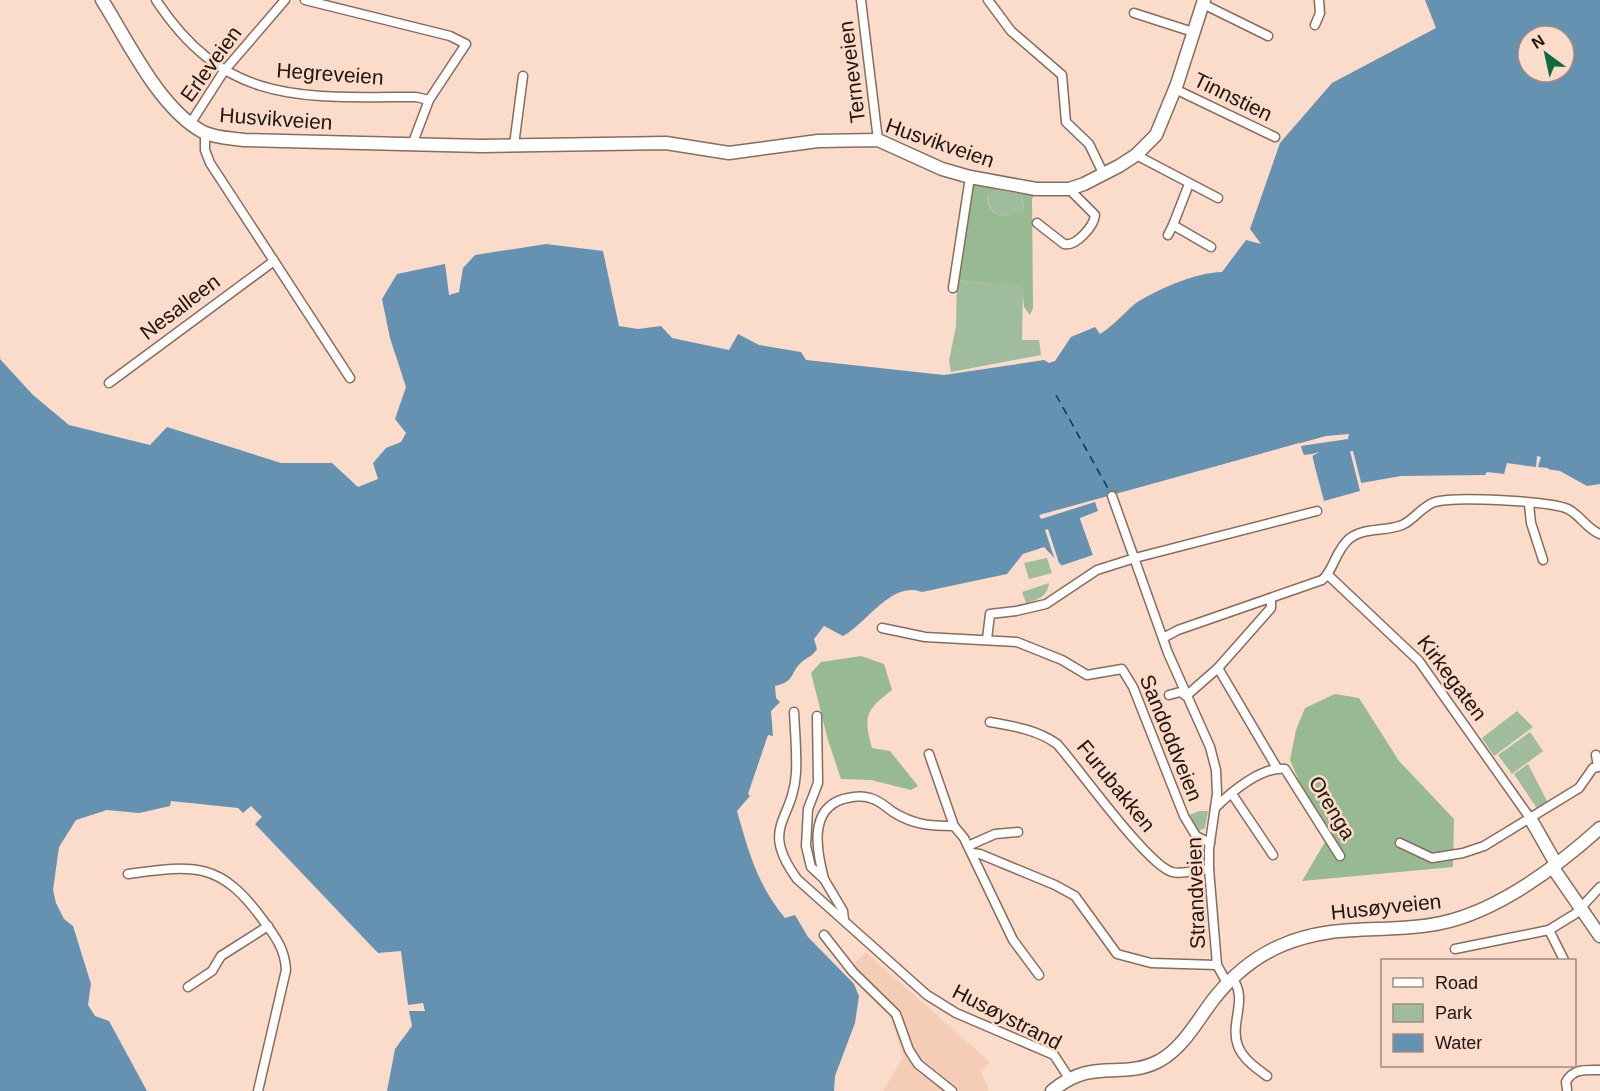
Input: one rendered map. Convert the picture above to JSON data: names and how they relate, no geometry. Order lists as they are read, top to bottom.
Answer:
{
  "streets": {
    "main road": ["Husvikveien", "Kirkegaten", "Husøyveien"],
    "street": [
      "Erleveien",
      "Terneveien",
      "Hegreveien",
      "Tinnstien",
      "Nesalleen",
      "Sandoddveien",
      "Furubakken",
      "Orenga",
      "Strandveien",
      "Husøystrand"
    ]
  },
  "crossings": [
    ["Erleveien", "Hegreveien"],
    ["Erleveien", "Husvikveien"],
    ["Terneveien", "Husvikveien"],
    ["Tinnstien", "Husvikveien"],
    ["Kirkegaten", "Husøyveien"],
    ["Sandoddveien", "Strandveien"],
    ["Furubakken", "Strandveien"],
    ["Orenga", "Strandveien"],
    ["Strandveien", "Husøyveien"],
    ["Husøyveien", "Husøystrand"]
  ],
  "legend": ["Road", "Park", "Water"],
  "north": "top left"
}
